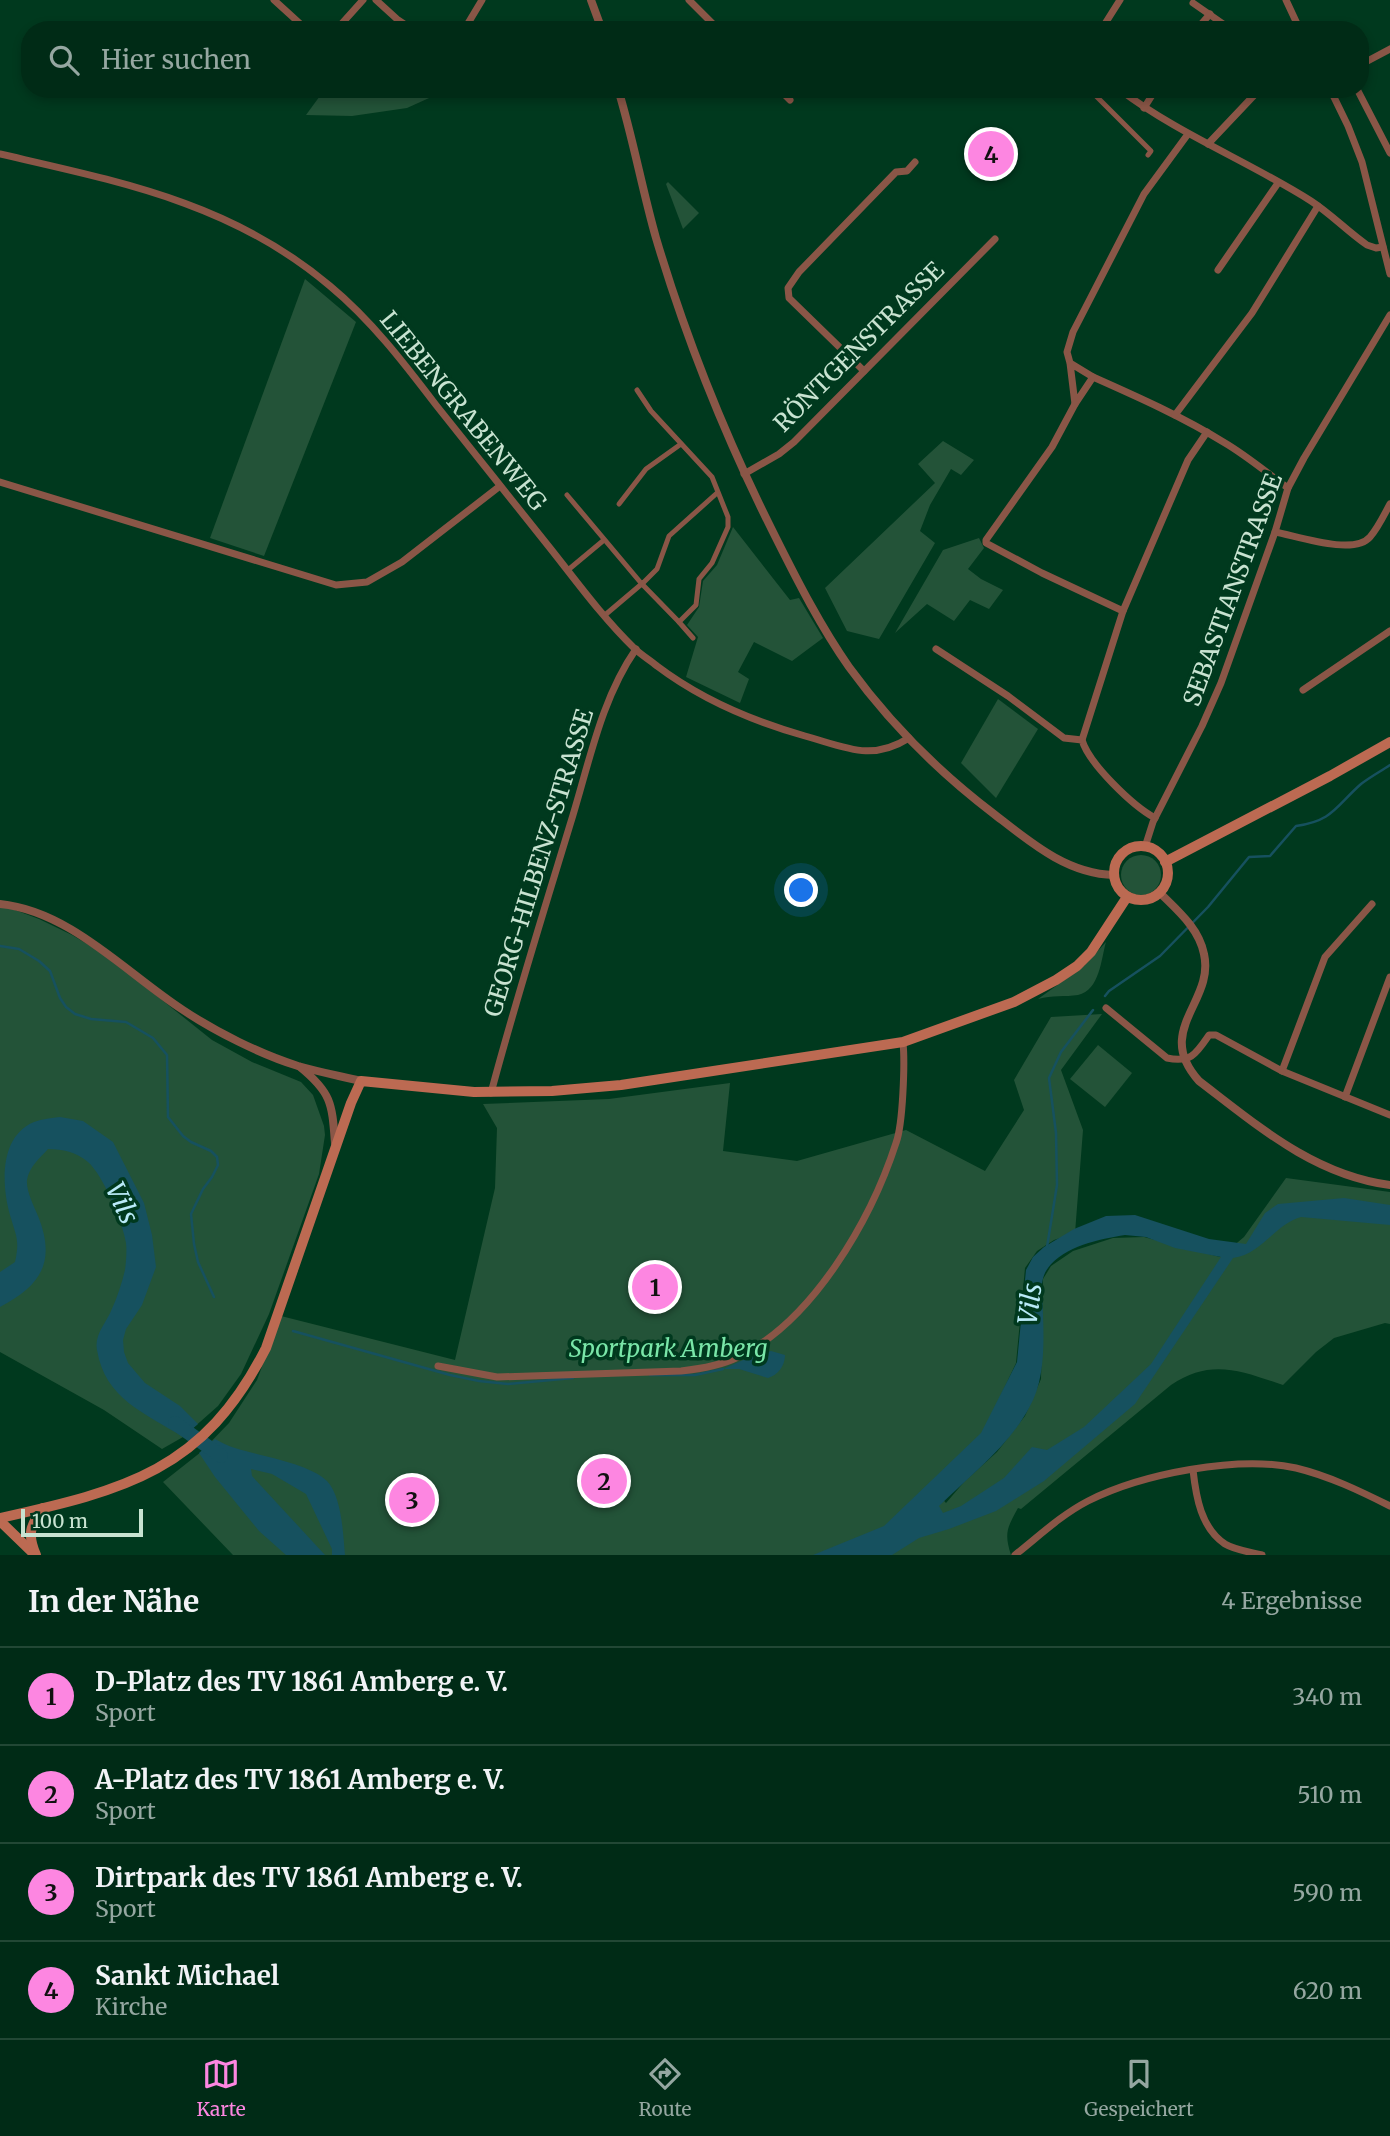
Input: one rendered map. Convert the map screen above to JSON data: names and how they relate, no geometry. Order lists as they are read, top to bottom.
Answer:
{
  "streets": {
    "street": [
      "RÖNTGENSTRASSE",
      "LIEBENGRABENWEG",
      "SEBASTIANSTRASSE",
      "GEORG-HILBENZ-STRASSE"
    ]
  },
  "crossings": [
    ["LIEBENGRABENWEG", "GEORG-HILBENZ-STRASSE"]
  ],
  "water": ["Vils"],
  "parks": ["Sportpark Amberg"],
  "scale_bar": "100 m",
  "page": {
    "search": "Hier suchen",
    "pins": [
      "4",
      "1",
      "2",
      "3"
    ],
    "scale": "100 m",
    "heading": ["In der Nähe", "4 Ergebnisse"],
    "list": [
      {
        "mark": "1",
        "name": "D-Platz des TV 1861 Amberg e. V.",
        "note": "Sport",
        "value": "340 m"
      },
      {
        "mark": "2",
        "name": "A-Platz des TV 1861 Amberg e. V.",
        "note": "Sport",
        "value": "510 m"
      },
      {
        "mark": "3",
        "name": "Dirtpark des TV 1861 Amberg e. V.",
        "note": "Sport",
        "value": "590 m"
      },
      {
        "mark": "4",
        "name": "Sankt Michael",
        "note": "Kirche",
        "value": "620 m"
      }
    ],
    "nav": ["Karte", "Route", "Gespeichert"]
  }
}
